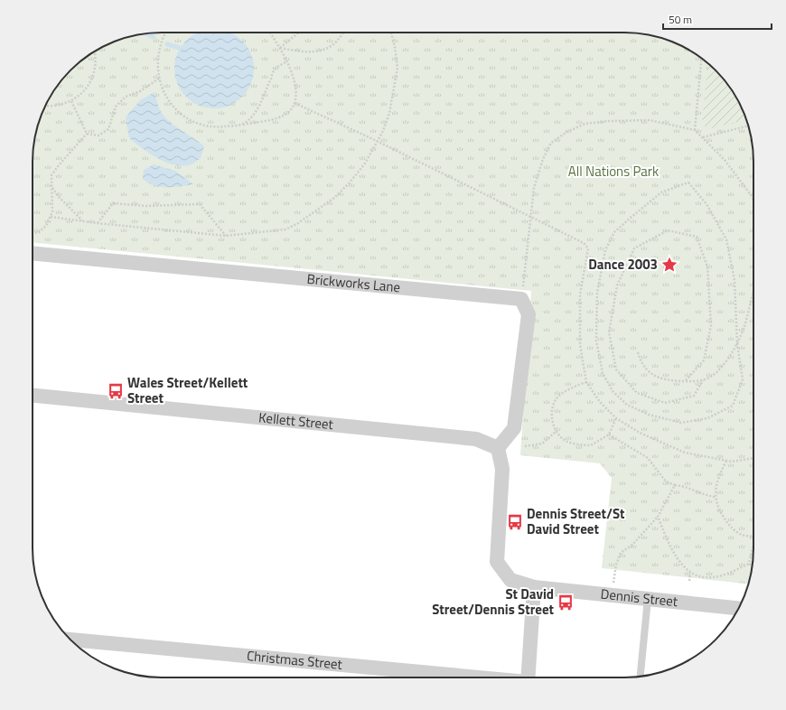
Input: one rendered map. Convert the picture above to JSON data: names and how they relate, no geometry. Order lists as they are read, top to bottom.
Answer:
{
  "streets": {
    "street": [
      "Brickworks Lane",
      "Kellett Street",
      "Dennis Street",
      "Christmas Street"
    ]
  },
  "crossings": [
    ["Kellett Street", "Dennis Street"]
  ],
  "parks": ["All Nations Park"],
  "places": {
    "place": ["Dance 2003"],
    "bus stop": ["Wales Street/Kellett Street", "Dennis Street/St David Street", "St David Street/Dennis Street"]
  },
  "scale_bar": "50 m"
}
